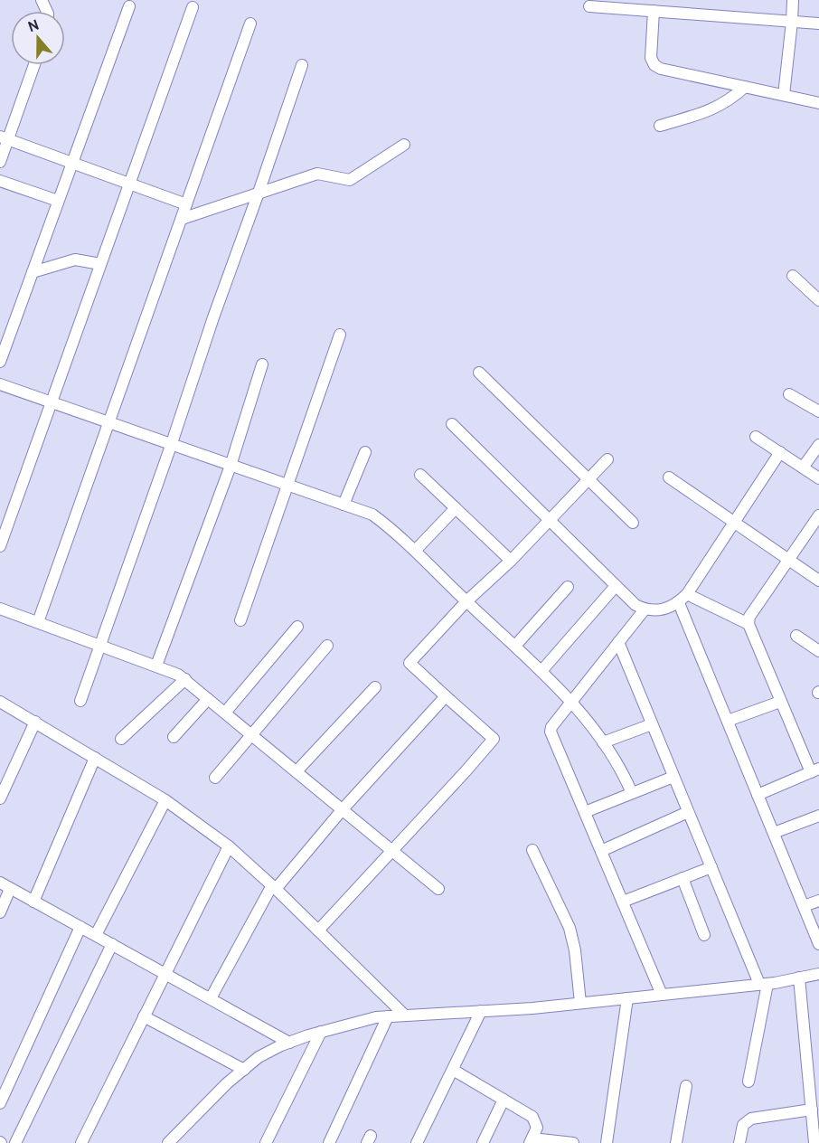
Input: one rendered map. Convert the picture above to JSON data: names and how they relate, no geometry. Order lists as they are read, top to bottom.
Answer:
{
  "north": "top"
}
